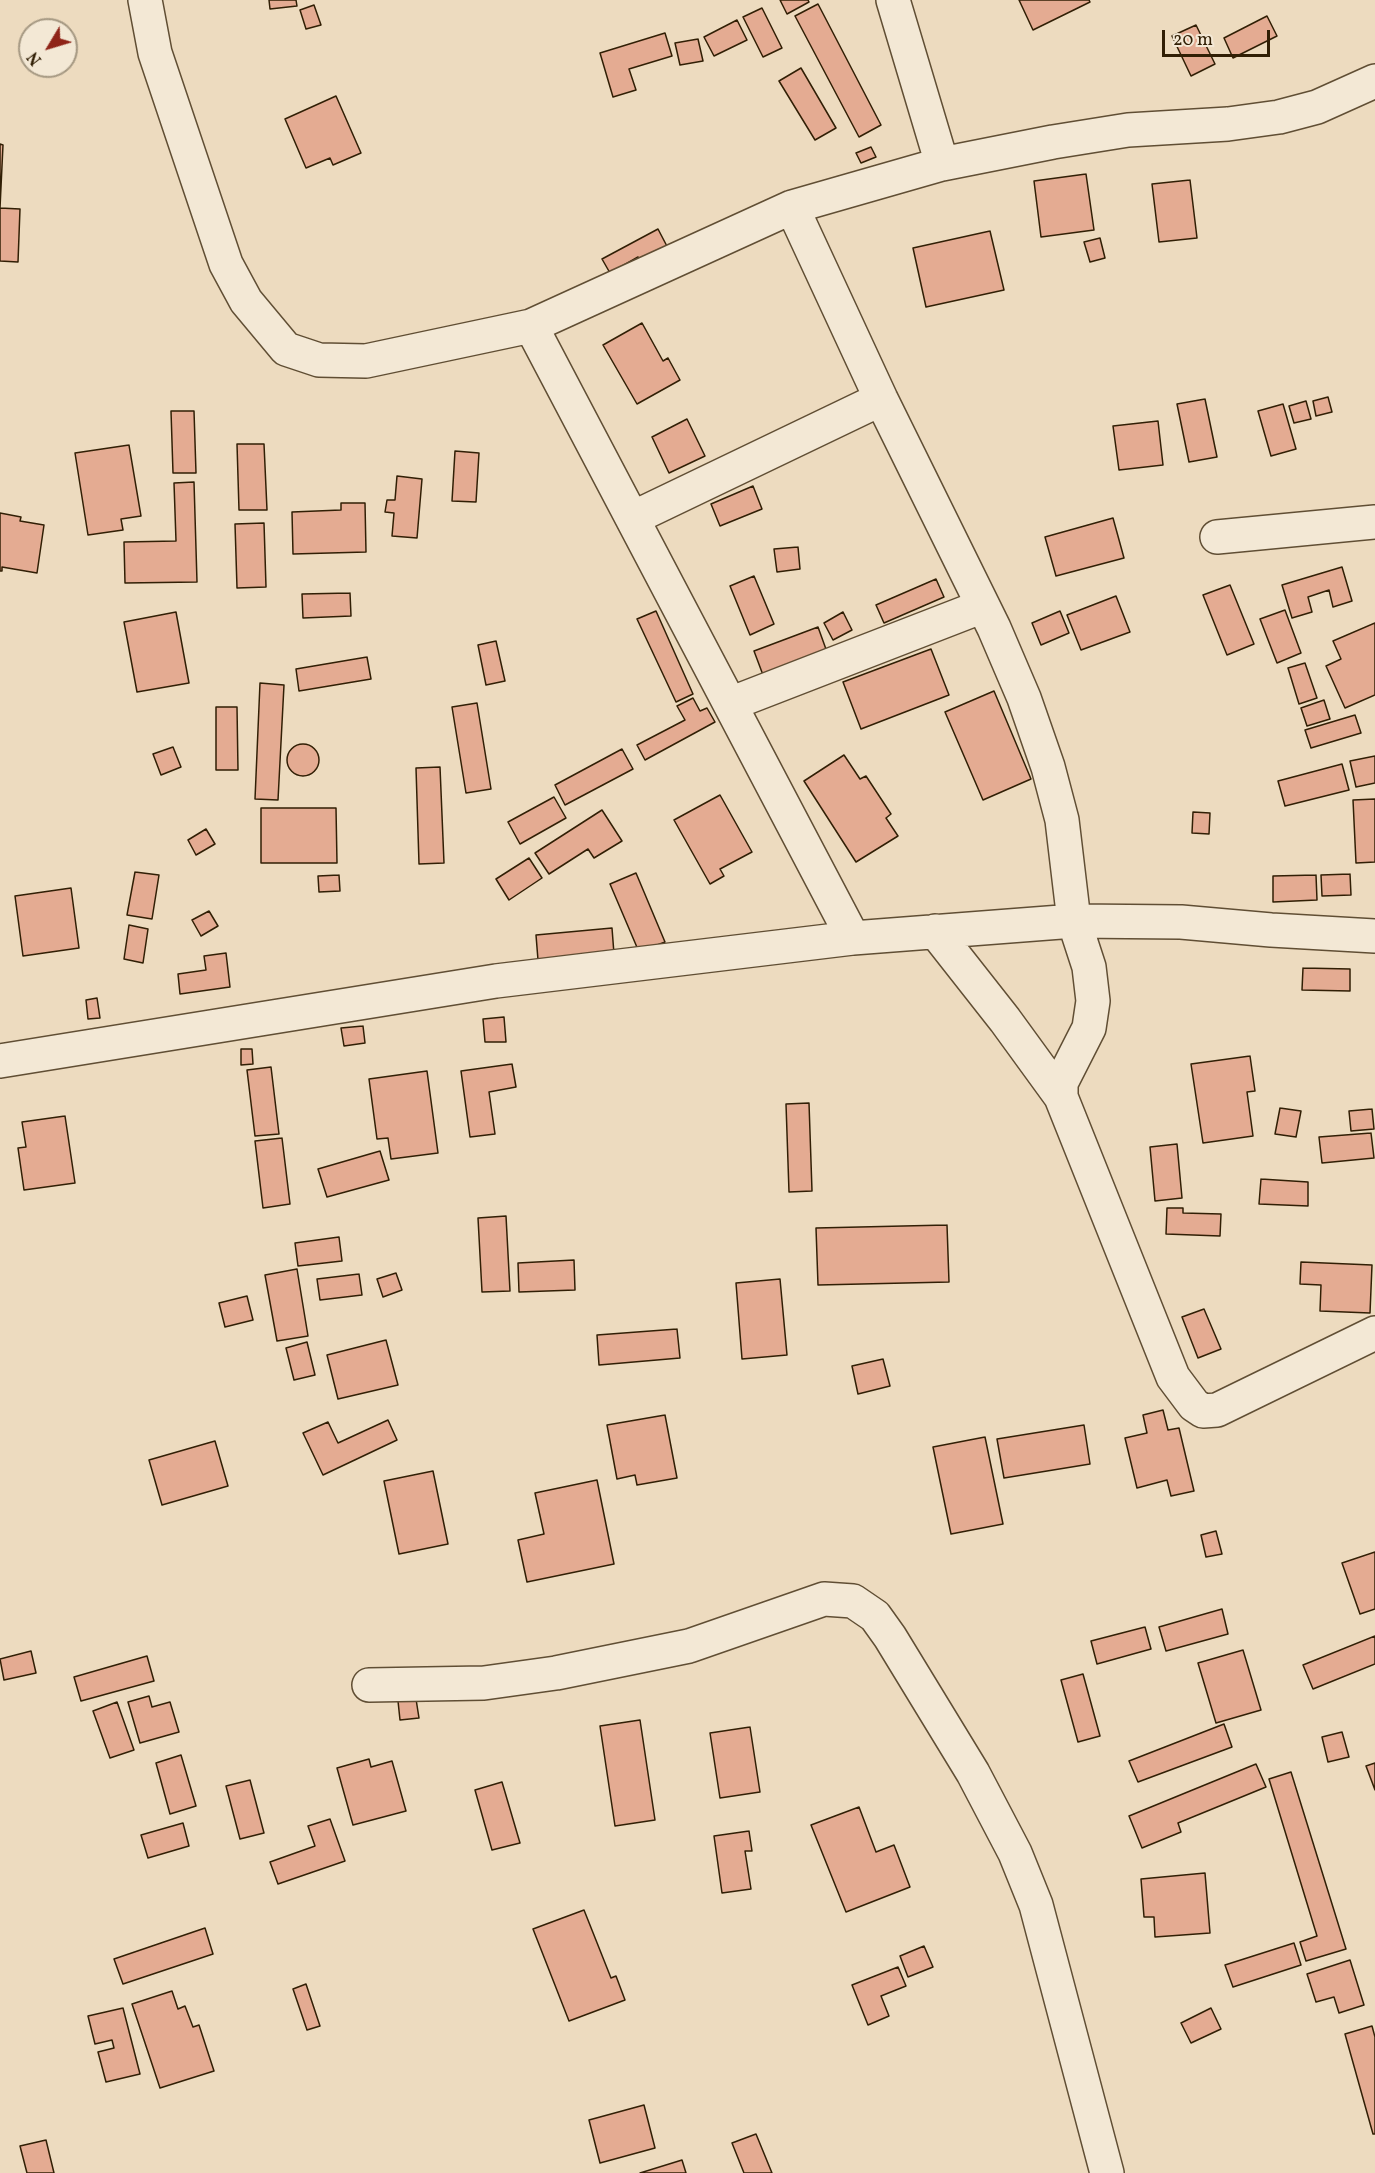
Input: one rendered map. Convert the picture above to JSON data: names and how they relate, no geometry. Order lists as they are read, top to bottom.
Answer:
{
  "scale_bar": "20 m",
  "north": "bottom left"
}
